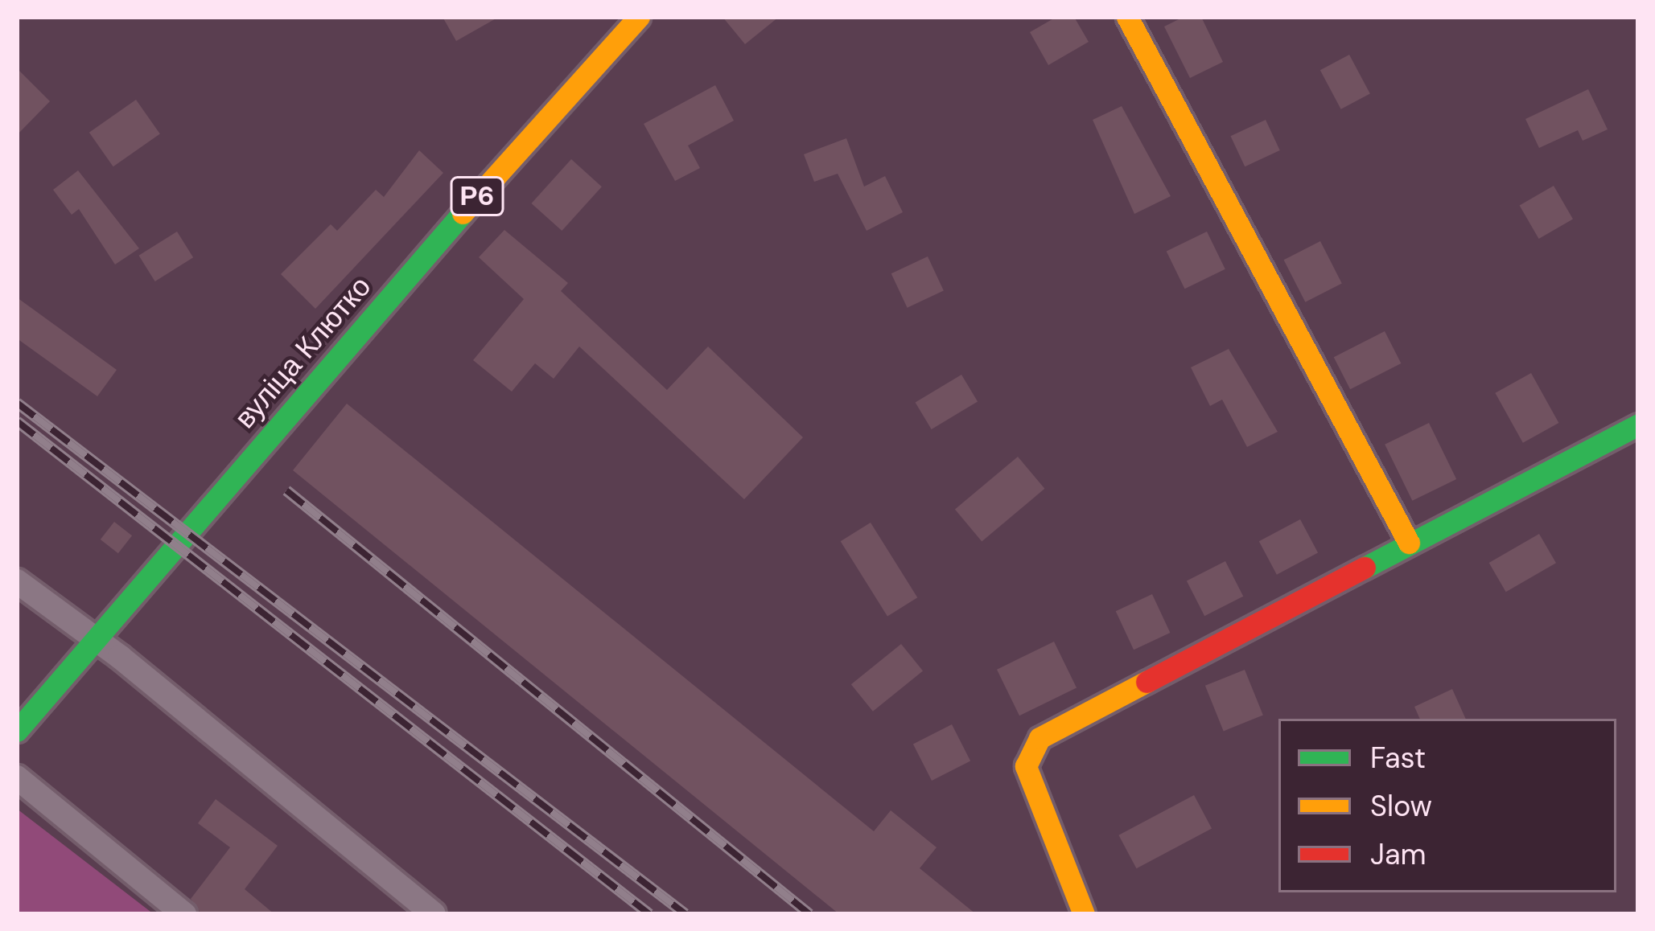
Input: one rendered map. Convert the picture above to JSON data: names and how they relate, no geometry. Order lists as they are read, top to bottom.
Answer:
{
  "streets": {
    "street": ["Р6", "вуліца Клютко"]
  },
  "legend": ["Fast", "Slow", "Jam"]
}
